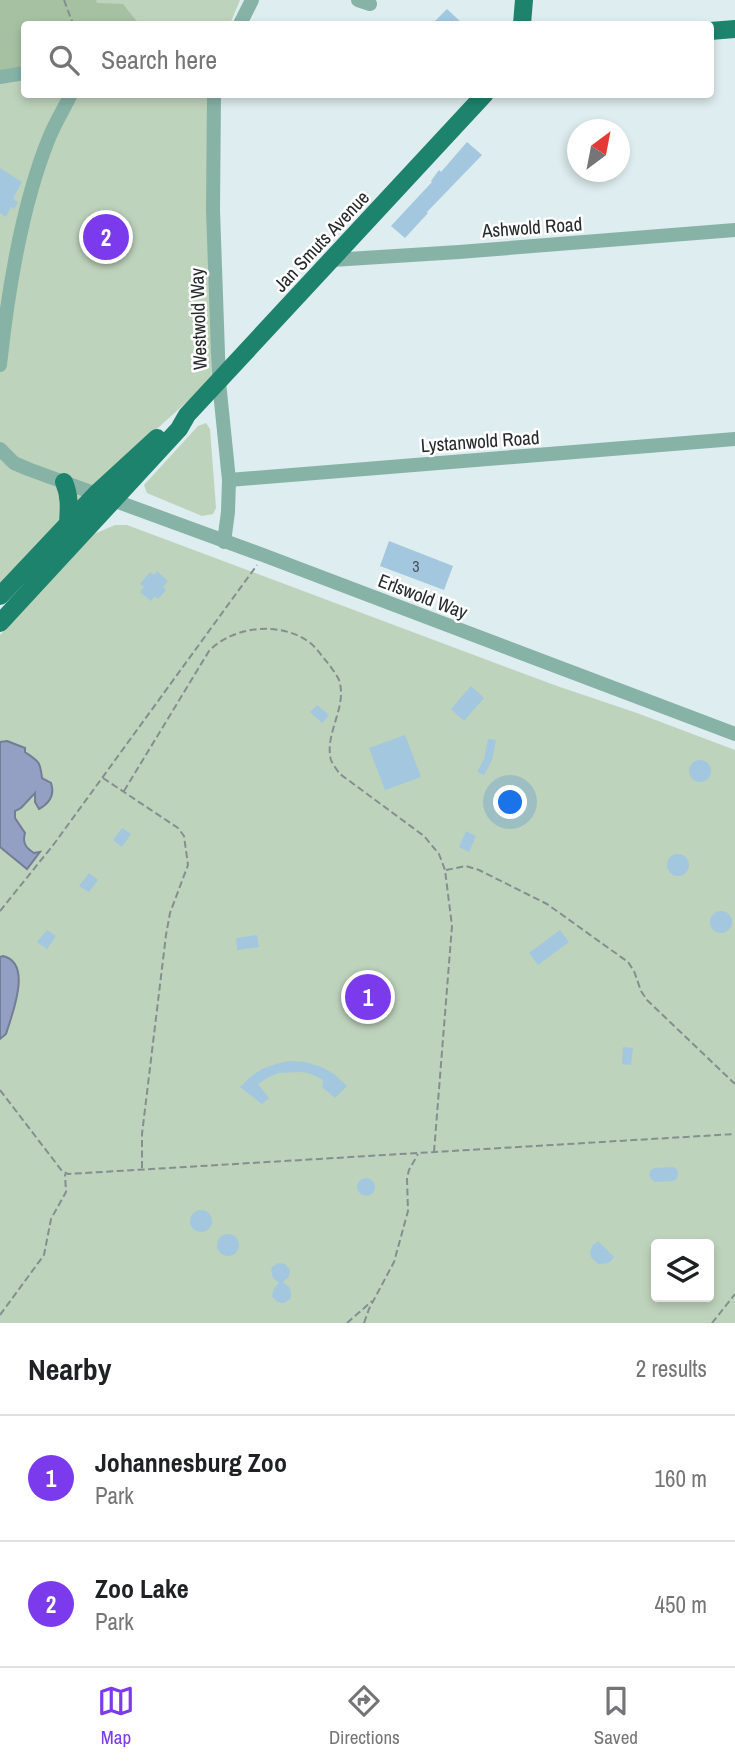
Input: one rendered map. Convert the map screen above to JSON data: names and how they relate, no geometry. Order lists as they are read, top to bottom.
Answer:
{
  "streets": {
    "main road": ["Jan Smuts Avenue"],
    "street": [
      "Ashwold Road",
      "Westwold Way",
      "Lystanwold Road",
      "Erlswold Way"
    ]
  },
  "crossings": [
    ["Ashwold Road", "Jan Smuts Avenue"],
    ["Jan Smuts Avenue", "Westwold Way"],
    ["Jan Smuts Avenue", "Erlswold Way"],
    ["Westwold Way", "Lystanwold Road"],
    ["Westwold Way", "Erlswold Way"]
  ],
  "house_numbers": ["3"],
  "north": "top right",
  "page": {
    "search": "Search here",
    "pins": ["2", "1"],
    "heading": ["Nearby", "2 results"],
    "list": [
      {
        "mark": "1",
        "name": "Johannesburg Zoo",
        "note": "Park",
        "value": "160 m"
      },
      {
        "mark": "2",
        "name": "Zoo Lake",
        "note": "Park",
        "value": "450 m"
      }
    ],
    "nav": ["Map", "Directions", "Saved"]
  }
}
